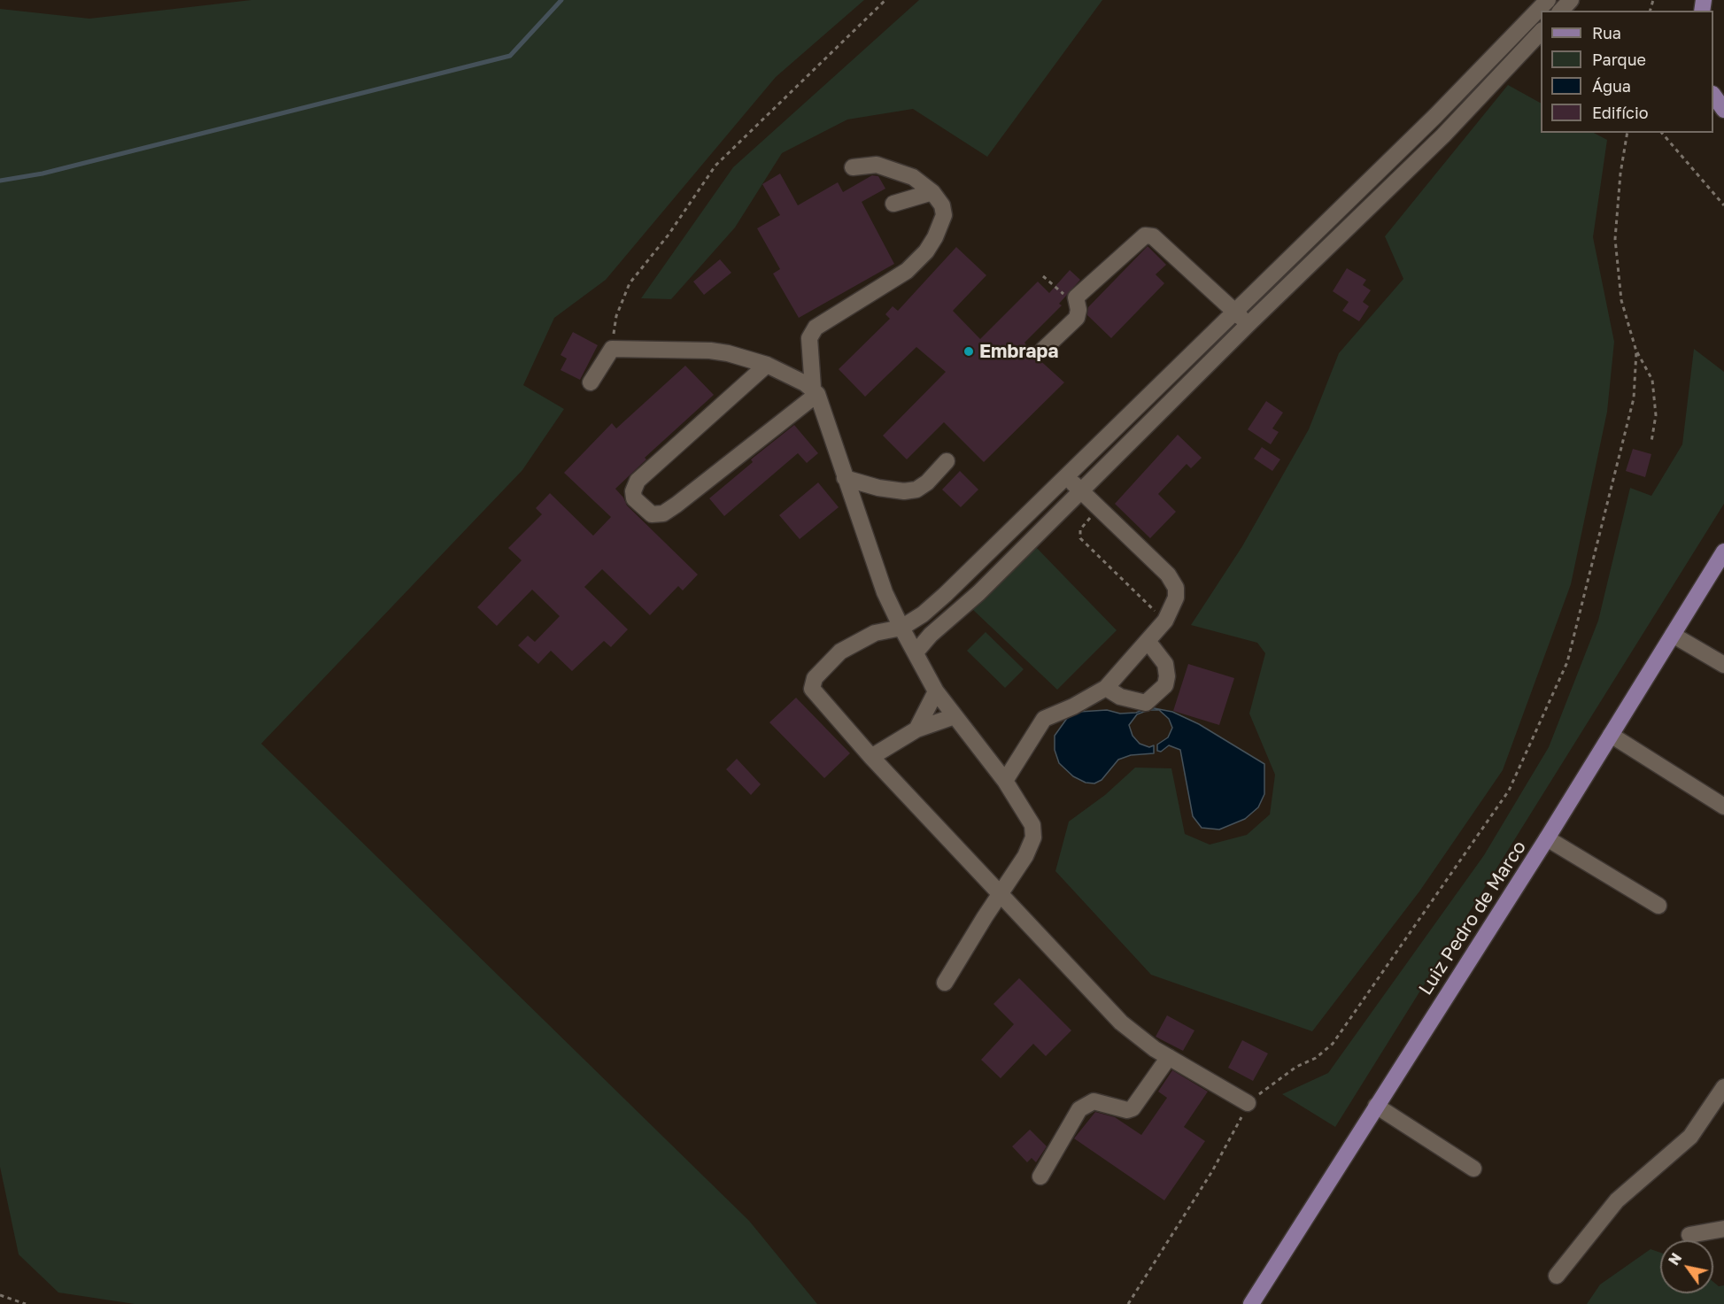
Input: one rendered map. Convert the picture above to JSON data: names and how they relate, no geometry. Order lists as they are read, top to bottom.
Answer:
{
  "streets": {
    "main road": ["Luiz Pedro de Marco"]
  },
  "places": ["Embrapa"],
  "legend": [
    "Rua",
    "Parque",
    "Água",
    "Edifício"
  ],
  "north": "top left"
}
